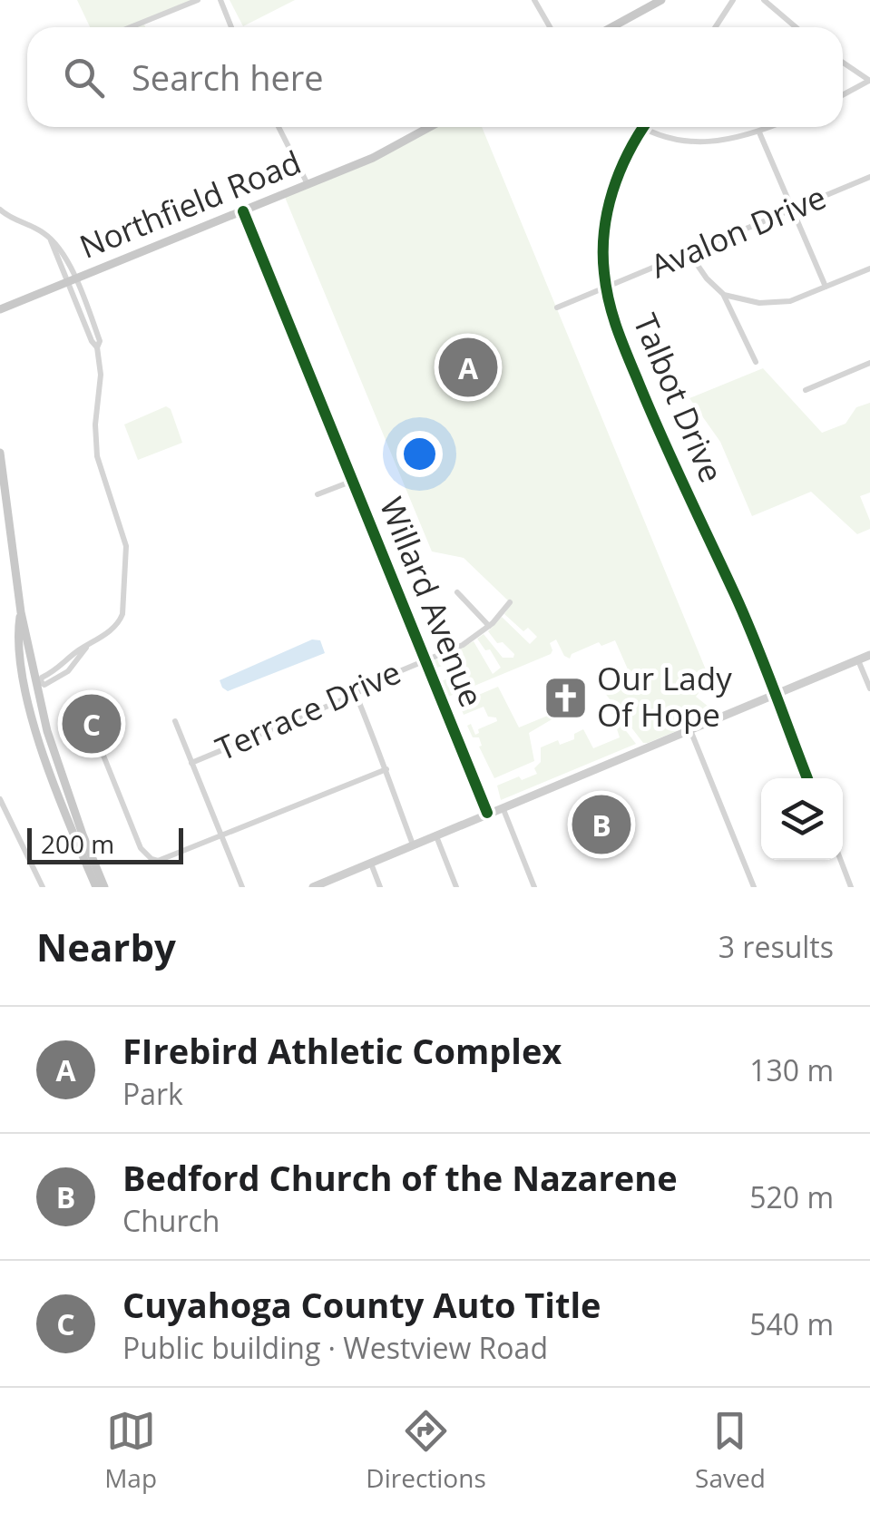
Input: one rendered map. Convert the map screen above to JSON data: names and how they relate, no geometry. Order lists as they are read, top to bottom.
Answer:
{
  "streets": {
    "main road": ["Northfield Road"],
    "street": [
      "Avalon Drive",
      "Talbot Drive",
      "Willard Avenue",
      "Terrace Drive"
    ]
  },
  "crossings": [
    ["Northfield Road", "Willard Avenue"],
    ["Avalon Drive", "Talbot Drive"],
    ["Willard Avenue", "Terrace Drive"]
  ],
  "places": {
    "church": ["Our Lady Of Hope"]
  },
  "scale_bar": "200 m",
  "page": {
    "search": "Search here",
    "pins": ["A", "C", "B"],
    "scale": "200 m",
    "heading": ["Nearby", "3 results"],
    "list": [
      {
        "mark": "A",
        "name": "FIrebird Athletic Complex",
        "note": "Park",
        "value": "130 m"
      },
      {
        "mark": "B",
        "name": "Bedford Church of the Nazarene",
        "note": "Church",
        "value": "520 m"
      },
      {
        "mark": "C",
        "name": "Cuyahoga County Auto Title",
        "note": "Public building · Westview Road",
        "value": "540 m"
      }
    ],
    "nav": ["Map", "Directions", "Saved"]
  }
}
